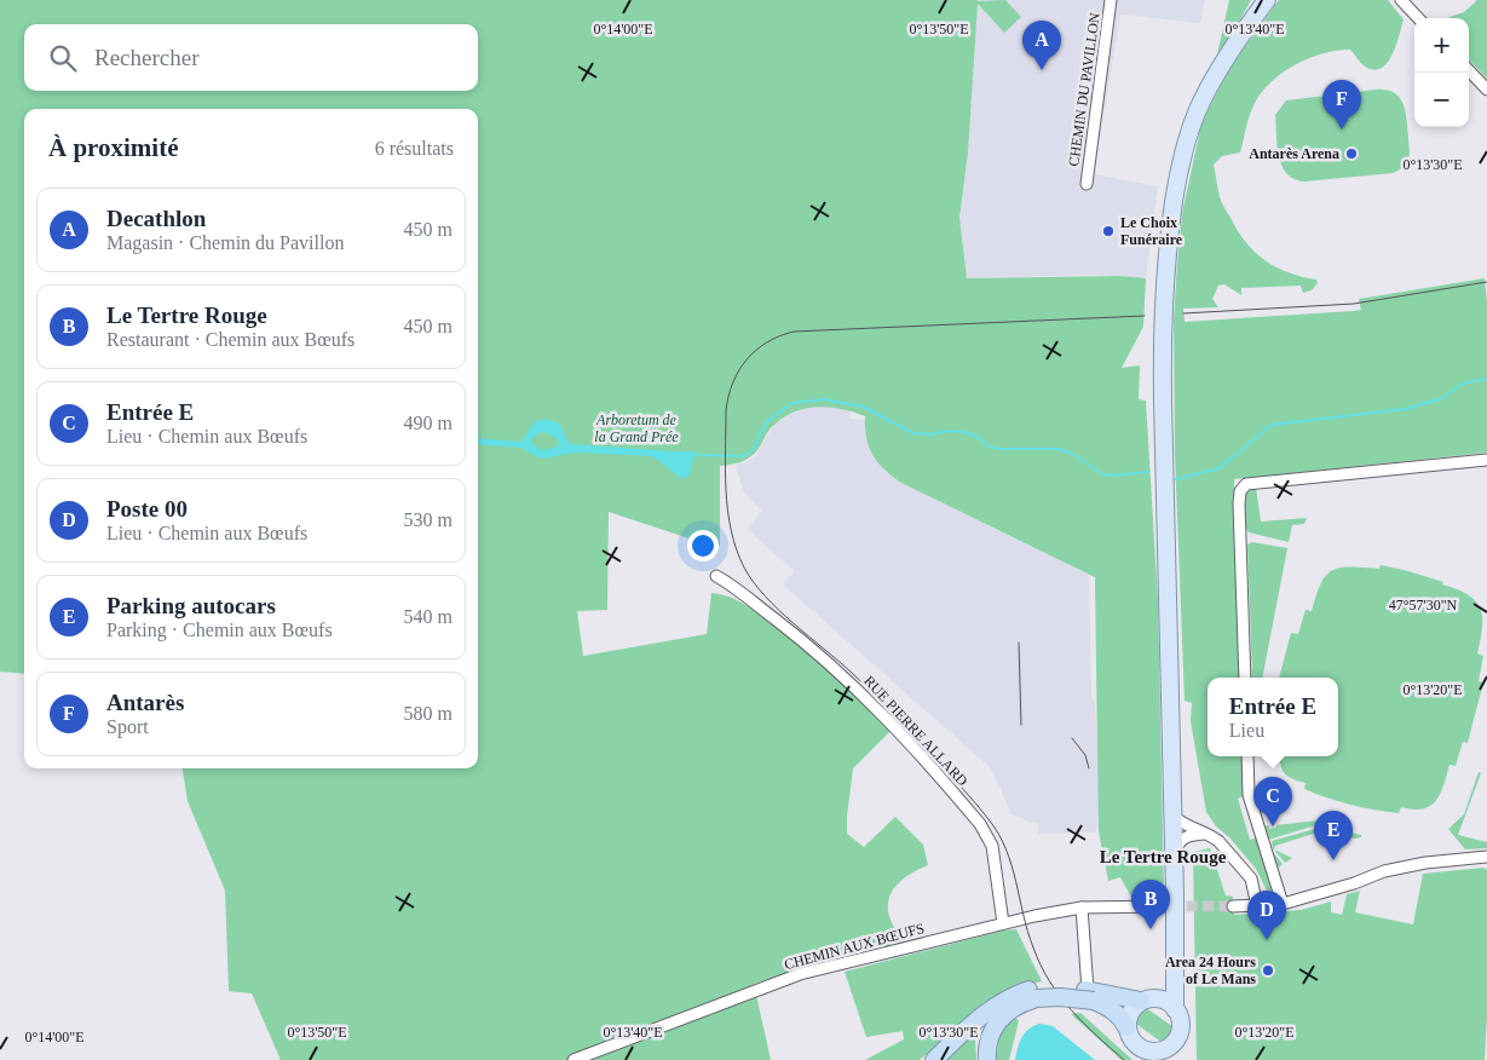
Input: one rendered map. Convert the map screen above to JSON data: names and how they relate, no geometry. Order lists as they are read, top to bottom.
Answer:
{
  "streets": {
    "street": ["CHEMIN DU PAVILLON", "RUE PIERRE ALLARD", "CHEMIN AUX BŒUFS"]
  },
  "crossings": [
    ["RUE PIERRE ALLARD", "CHEMIN AUX BŒUFS"]
  ],
  "districts": ["Le Tertre Rouge"],
  "parks": ["Arboretum de la Grand Prée"],
  "places": ["Antarès Arena", "Le Choix Funéraire", "Area 24 Hours of Le Mans"],
  "page": {
    "map_buttons": ["+", "−"],
    "pins": [
      "A",
      "F",
      "C",
      "E",
      "B",
      "D"
    ],
    "search": "Rechercher",
    "heading": ["À proximité", "6 résultats"],
    "list": [
      {
        "mark": "A",
        "name": "Decathlon",
        "note": "Magasin · Chemin du Pavillon",
        "value": "450 m"
      },
      {
        "mark": "B",
        "name": "Le Tertre Rouge",
        "note": "Restaurant · Chemin aux Bœufs",
        "value": "450 m"
      },
      {
        "mark": "C",
        "name": "Entrée E",
        "note": "Lieu · Chemin aux Bœufs",
        "value": "490 m"
      },
      {
        "mark": "D",
        "name": "Poste 00",
        "note": "Lieu · Chemin aux Bœufs",
        "value": "530 m"
      },
      {
        "mark": "E",
        "name": "Parking autocars",
        "note": "Parking · Chemin aux Bœufs",
        "value": "540 m"
      },
      {
        "mark": "F",
        "name": "Antarès",
        "note": "Sport",
        "value": "580 m"
      }
    ],
    "popup": ["Entrée E", "Lieu"]
  },
  "coordinates": [
    "0°13'50\"E",
    "0°14'00\"E",
    "0°13'40\"E",
    "0°13'30\"E",
    "47°57'30\"N",
    "0°13'20\"E"
  ]
}
